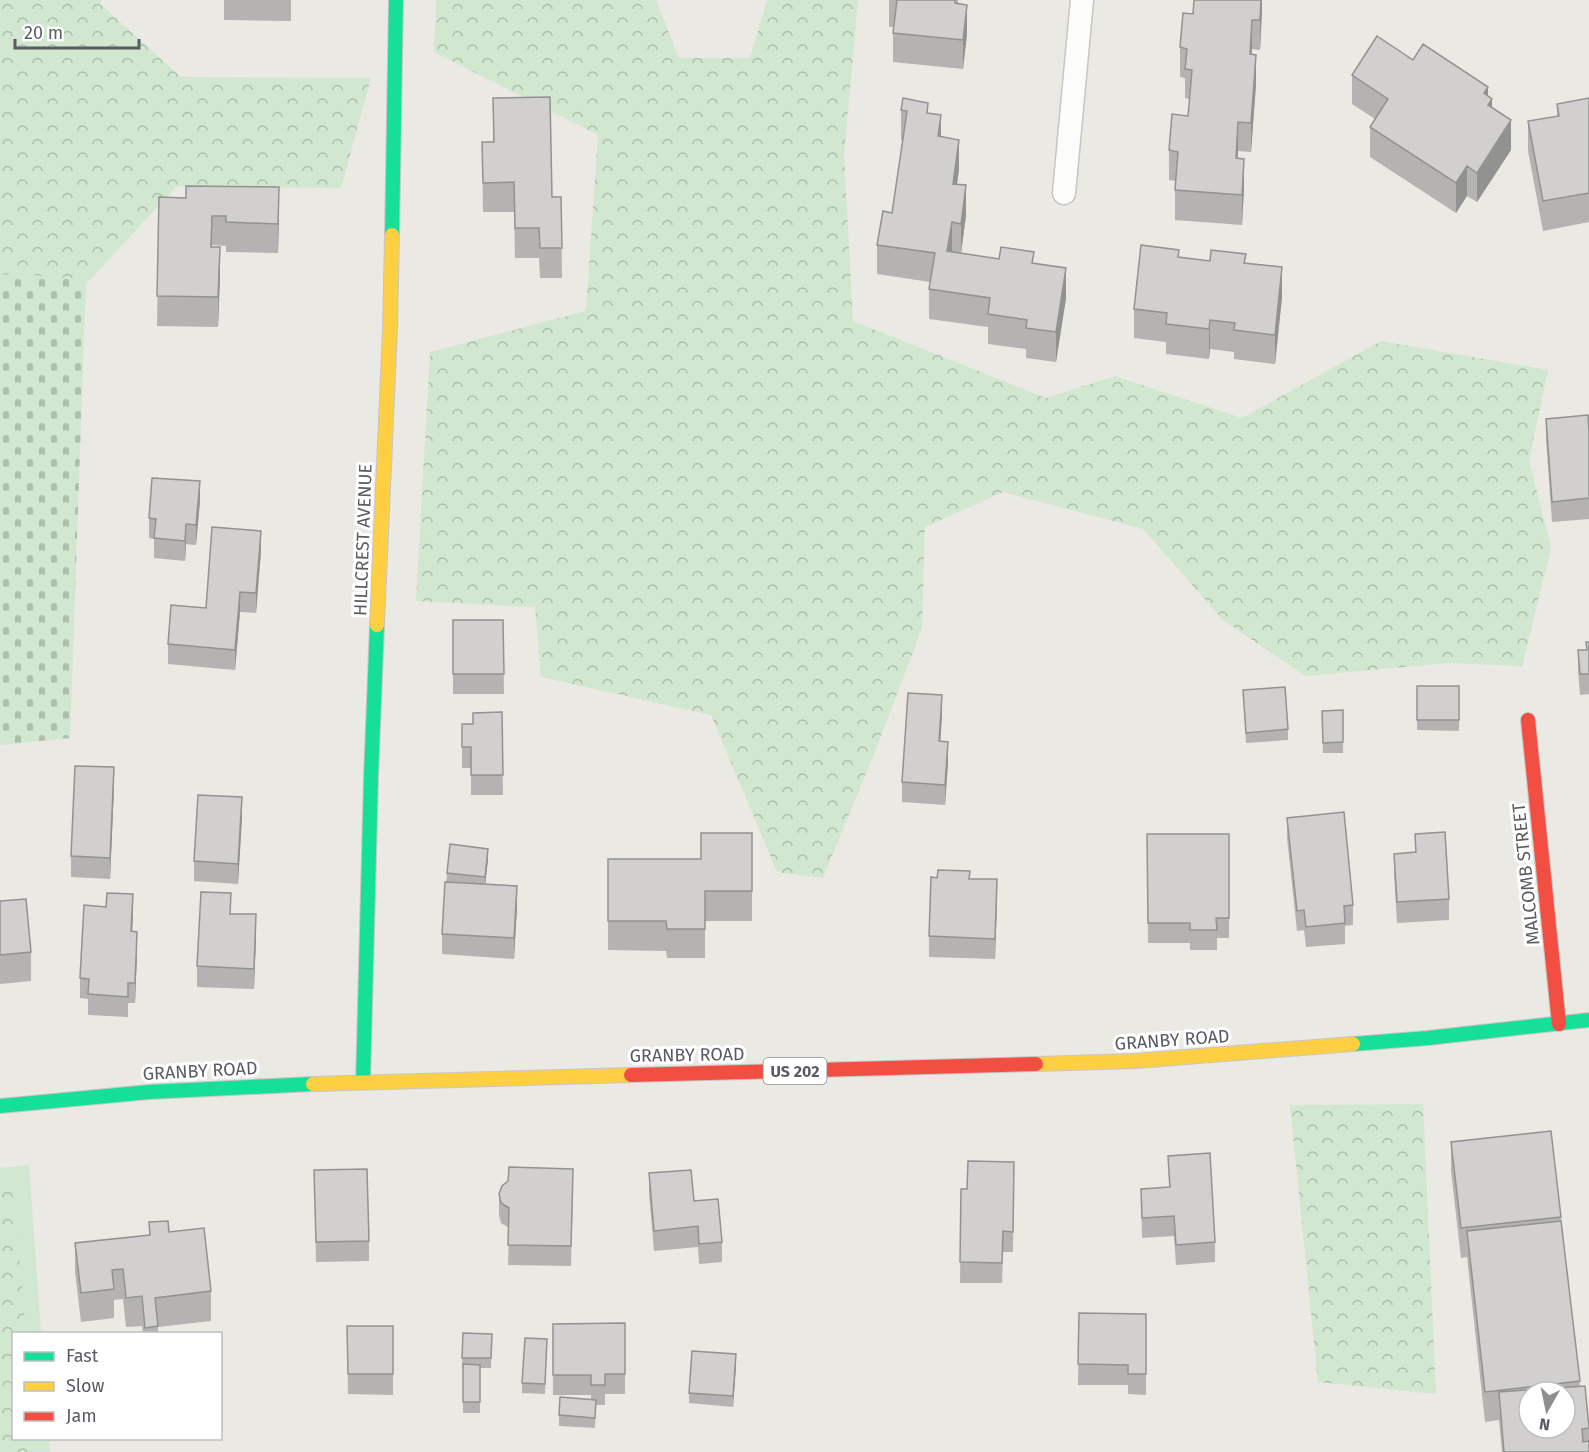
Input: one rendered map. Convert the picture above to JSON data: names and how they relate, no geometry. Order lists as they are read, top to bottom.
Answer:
{
  "streets": {
    "main road": [
      "HILLCREST AVENUE",
      "MALCOMB STREET",
      "GRANBY ROAD",
      "US 202"
    ]
  },
  "crossings": [
    ["HILLCREST AVENUE", "GRANBY ROAD"],
    ["MALCOMB STREET", "GRANBY ROAD"]
  ],
  "legend": ["Fast", "Slow", "Jam"],
  "scale_bar": "20 m",
  "north": "bottom"
}
